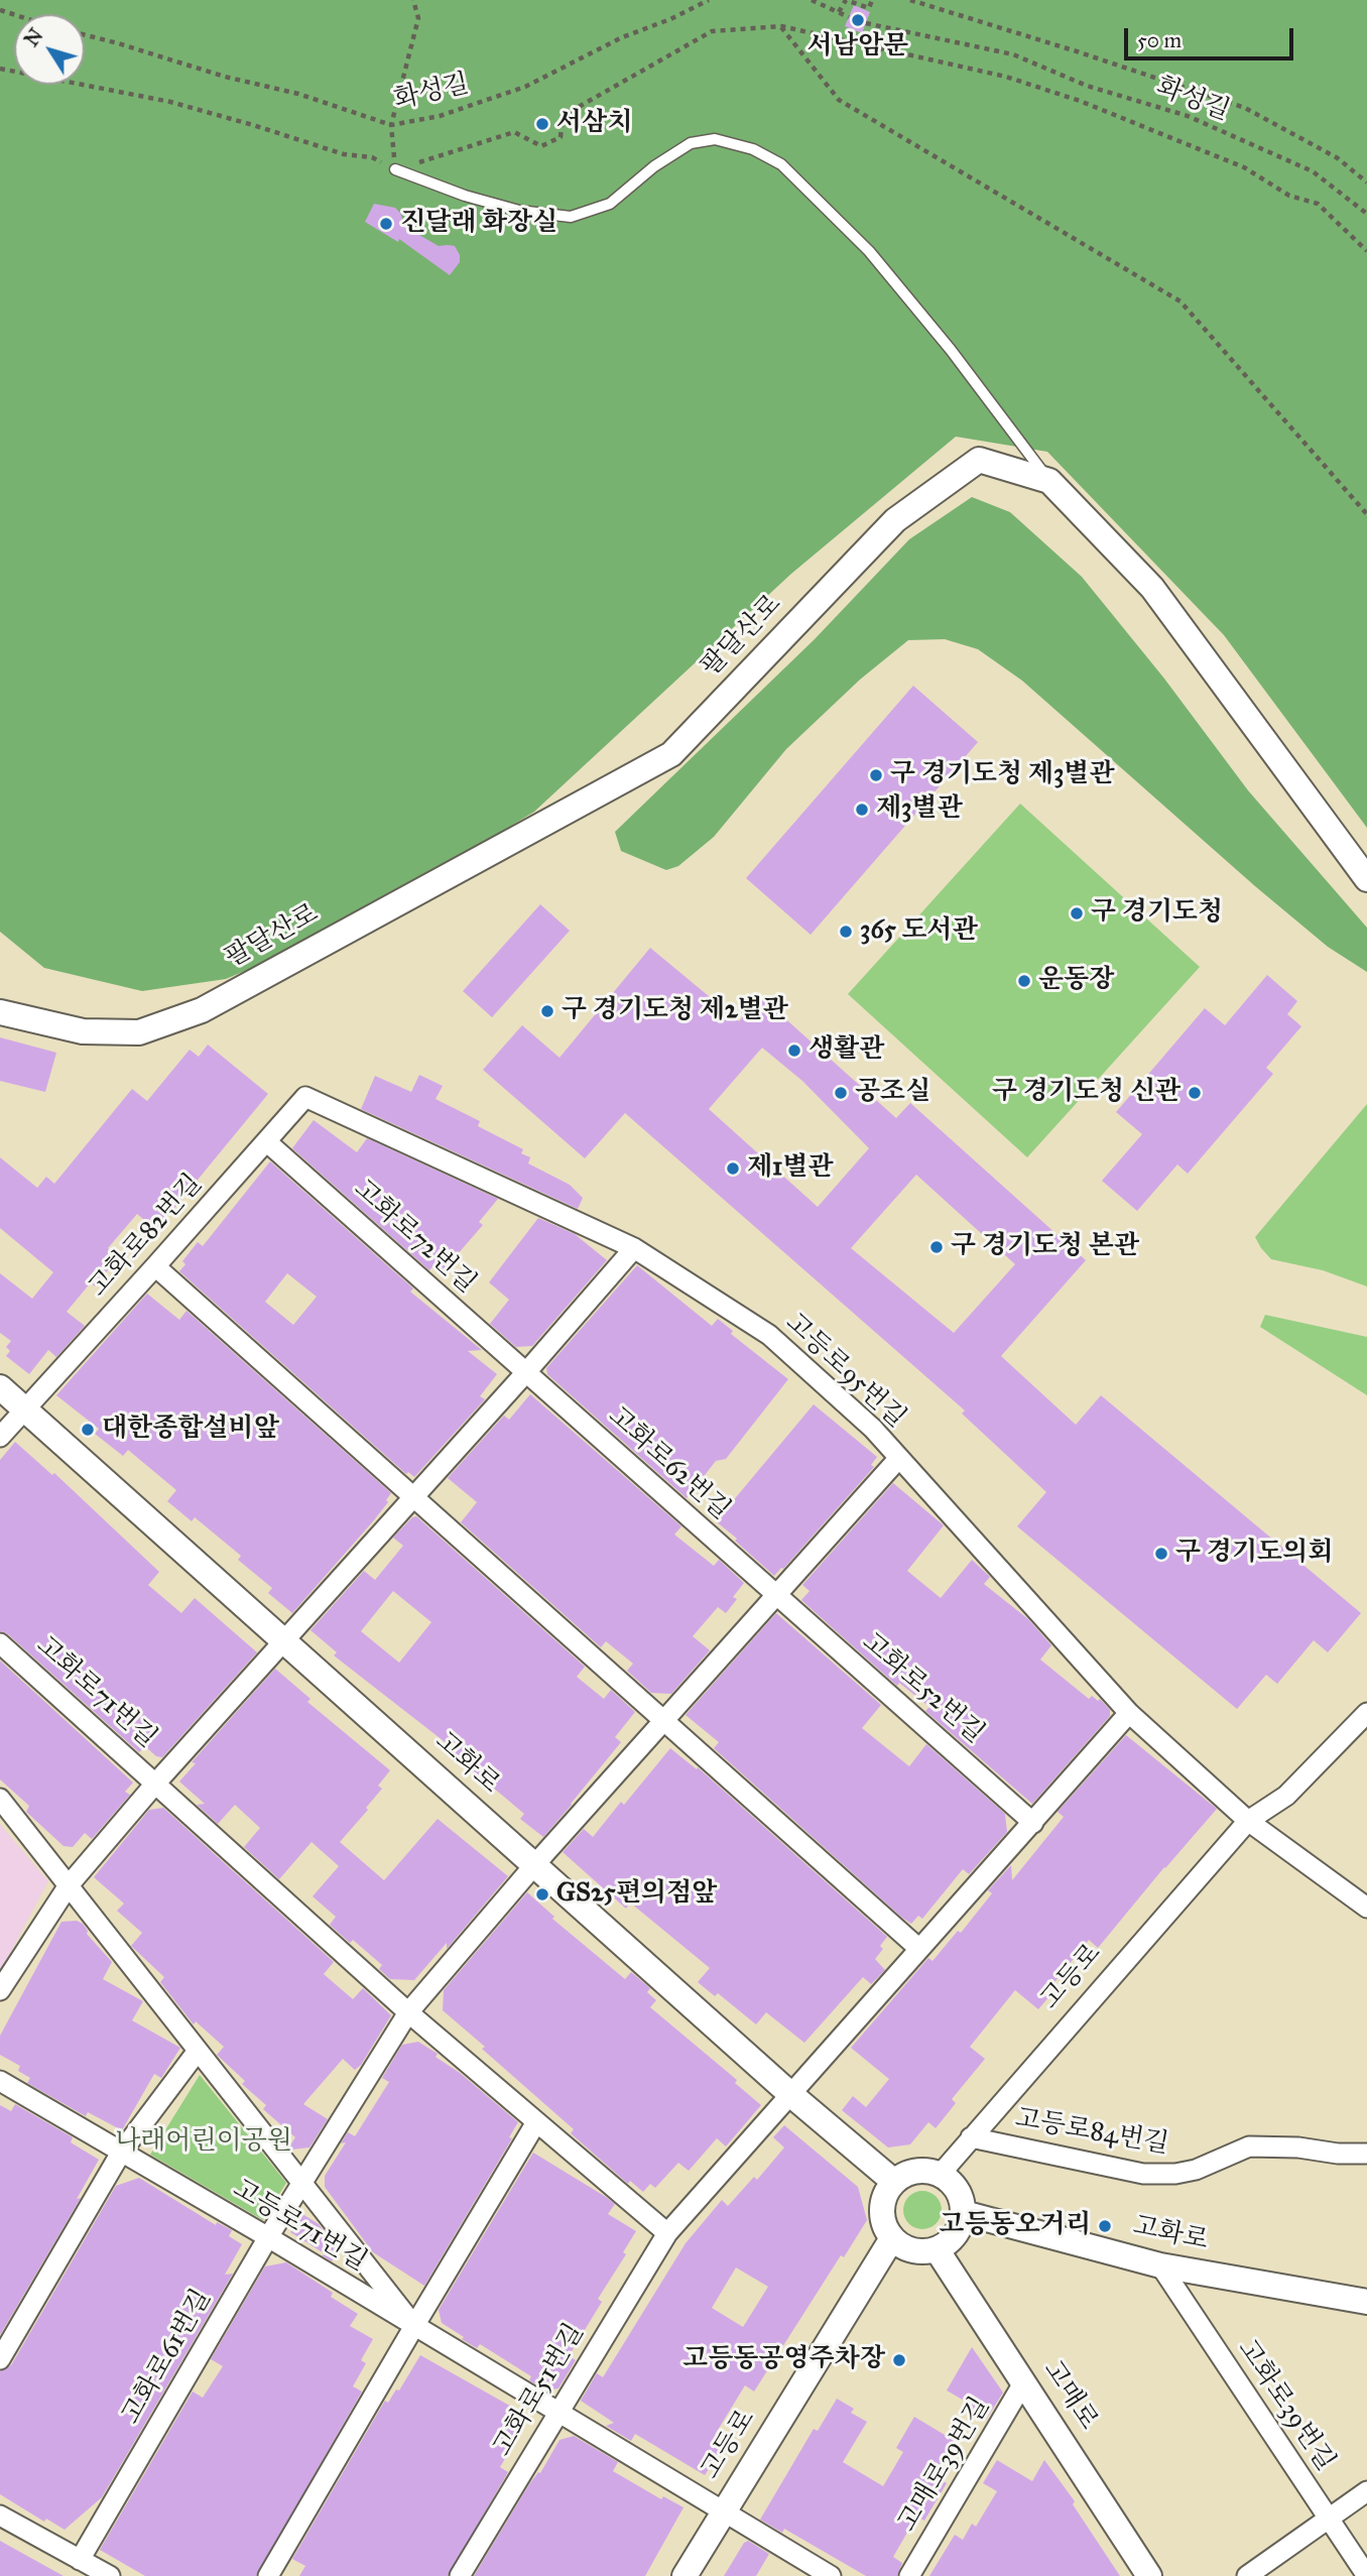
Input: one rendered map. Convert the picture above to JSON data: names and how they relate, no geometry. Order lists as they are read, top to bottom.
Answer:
{
  "streets": {
    "street": [
      "팔달산로",
      "고화로82번길",
      "고화로72번길",
      "고등로95번길",
      "고화로62번길",
      "고화로52번길",
      "고화로71번길",
      "고화로",
      "고등로",
      "고등로84번길",
      "고등로71번길",
      "고화로61번길",
      "고화로51번길",
      "고매로",
      "고화로39번길",
      "고매로39번길"
    ],
    "path": ["화성길"]
  },
  "crossings": [
    ["고화로82번길", "고화로72번길"],
    ["고화로82번길", "고등로95번길"],
    ["고화로82번길", "고화로"],
    ["고화로72번길", "고화로62번길"],
    ["고등로95번길", "고등로"],
    ["고화로62번길", "고화로52번길"],
    ["고화로71번길", "고화로"],
    ["고화로", "고등로"],
    ["고화로", "고화로61번길"],
    ["고화로", "고화로51번길"],
    ["고화로", "고매로"],
    ["고화로", "고화로39번길"],
    ["고등로", "고등로84번길"],
    ["고등로", "고등로71번길"],
    ["고등로", "고매로"],
    ["고등로71번길", "고화로61번길"],
    ["고등로71번길", "고화로51번길"],
    ["고매로", "고매로39번길"]
  ],
  "parks": ["나래어린이공원"],
  "places": [
    "서남암문",
    "서삼치",
    "진달래 화장실",
    "구 경기도청 제3별관",
    "제3별관",
    "구 경기도청",
    "365 도서관",
    "운동장",
    "구 경기도청 제2별관",
    "생활관",
    "공조실",
    "구 경기도청 신관",
    "제1별관",
    "구 경기도청 본관",
    "대한종합설비앞",
    "구 경기도의회",
    "GS25편의점앞",
    "고등동오거리",
    "고등동공영주차장"
  ],
  "scale_bar": "50 m",
  "north": "top left"
}
